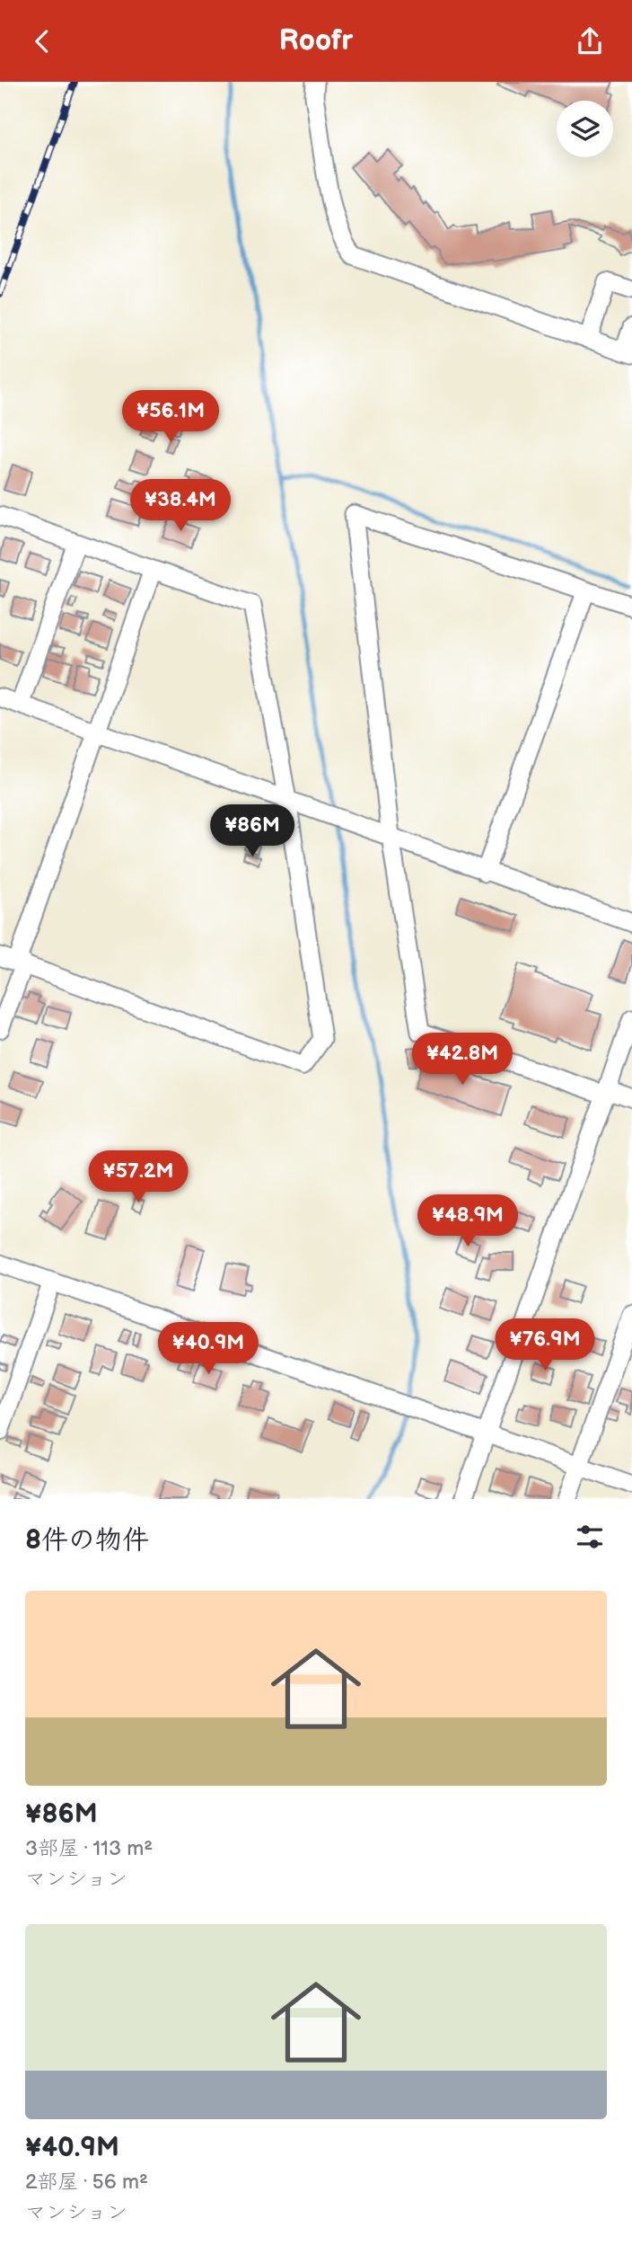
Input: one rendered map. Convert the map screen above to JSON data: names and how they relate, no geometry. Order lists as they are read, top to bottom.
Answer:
{
  "page": {
    "header": "Roofr",
    "price": [
      "¥56.1M",
      "¥38.4M",
      "¥86M",
      "¥42.8M",
      "¥57.2M",
      "¥48.9M",
      "¥76.9M",
      "¥40.9M"
    ],
    "heading": "8件の物件",
    "list": [
      {
        "name": "¥86M",
        "note": "3部屋 · 113 m² · マンション"
      },
      {
        "name": "¥40.9M",
        "note": "2部屋 · 56 m² · マンション"
      }
    ]
  }
}
